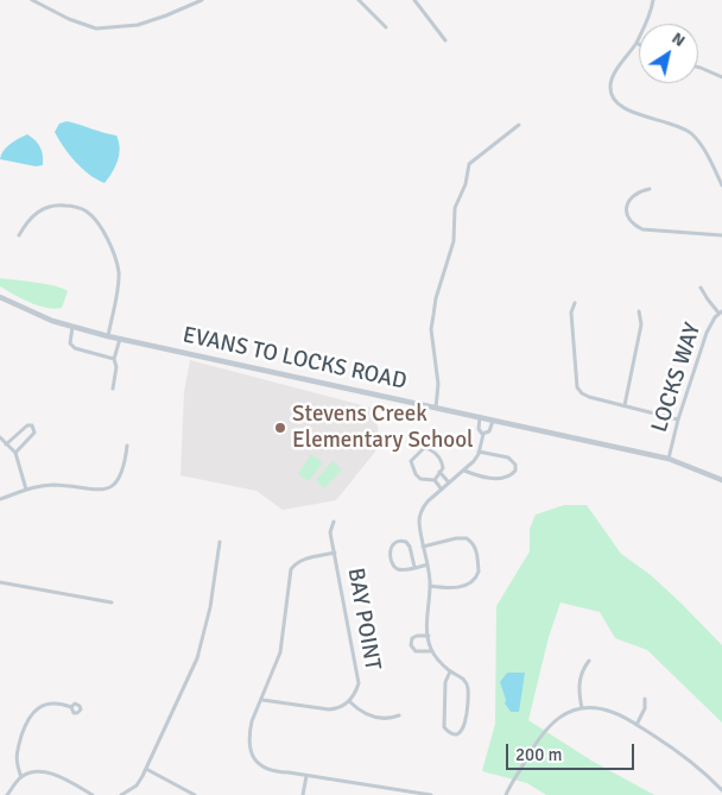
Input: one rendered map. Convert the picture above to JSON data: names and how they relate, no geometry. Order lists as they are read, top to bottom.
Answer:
{
  "streets": {
    "street": ["EVANS TO LOCKS ROAD", "LOCKS WAY", "BAY POINT"]
  },
  "crossings": [
    ["EVANS TO LOCKS ROAD", "LOCKS WAY"]
  ],
  "places": ["Stevens Creek Elementary School"],
  "scale_bar": "200 m",
  "north": "top right"
}
